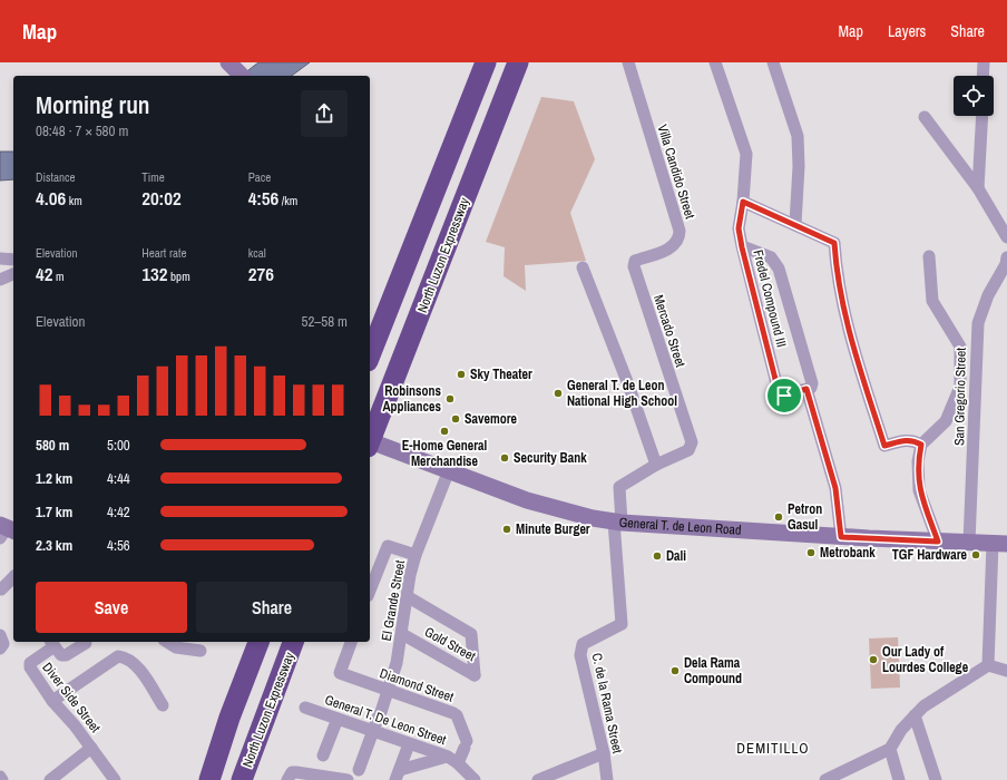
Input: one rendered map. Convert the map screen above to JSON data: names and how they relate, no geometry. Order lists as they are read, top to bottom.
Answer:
{
  "streets": {
    "highway": ["North Luzon Expressway"],
    "main road": ["General T. de Leon Road"],
    "street": [
      "Villa Candido Street",
      "Fredel Compound III",
      "Mercado Street",
      "San Gregorio Street",
      "El Grande Street",
      "Gold Street",
      "Diamond Street",
      "Diver Side Street",
      "C. de la Rama Street",
      "General T. De Leon Street"
    ]
  },
  "crossings": [
    ["Villa Candido Street", "Mercado Street"],
    ["Fredel Compound III", "General T. de Leon Road"],
    ["Mercado Street", "General T. de Leon Road"],
    ["Mercado Street", "C. de la Rama Street"],
    ["San Gregorio Street", "General T. de Leon Road"],
    ["General T. de Leon Road", "El Grande Street"],
    ["General T. de Leon Road", "C. de la Rama Street"],
    ["El Grande Street", "Gold Street"],
    ["El Grande Street", "Diamond Street"],
    ["El Grande Street", "General T. De Leon Street"],
    ["Diamond Street", "General T. De Leon Street"]
  ],
  "districts": ["DEMITILLO"],
  "places": [
    "Sky Theater",
    "General T. de Leon National High School",
    "Robinsons Appliances",
    "Savemore",
    "E-Home General Merchandise",
    "Security Bank",
    "Petron Gasul",
    "Minute Burger",
    "Metrobank",
    "TGF Hardware",
    "Dali",
    "Our Lady of Lourdes College",
    "Dela Rama Compound"
  ],
  "page": {
    "header": "Map",
    "nav": ["Map", "Layers", "Share"],
    "heading": ["Morning run", "08:48 · 7 × 580 m"],
    "stats": [
      ["Distance", "4.06 km"],
      ["Time", "20:02"],
      ["Pace", "4:56 /km"],
      ["Elevation", "42 m"],
      ["Heart rate", "132 bpm"],
      ["kcal", "276"]
    ],
    "chart": ["Elevation", "52–58 m"],
    "list": [
      {
        "name": "580 m",
        "note": "5:00"
      },
      {
        "name": "1.2 km",
        "note": "4:44"
      },
      {
        "name": "1.7 km",
        "note": "4:42"
      },
      {
        "name": "2.3 km",
        "note": "4:56"
      }
    ],
    "buttons": ["Save", "Share"]
  }
}
